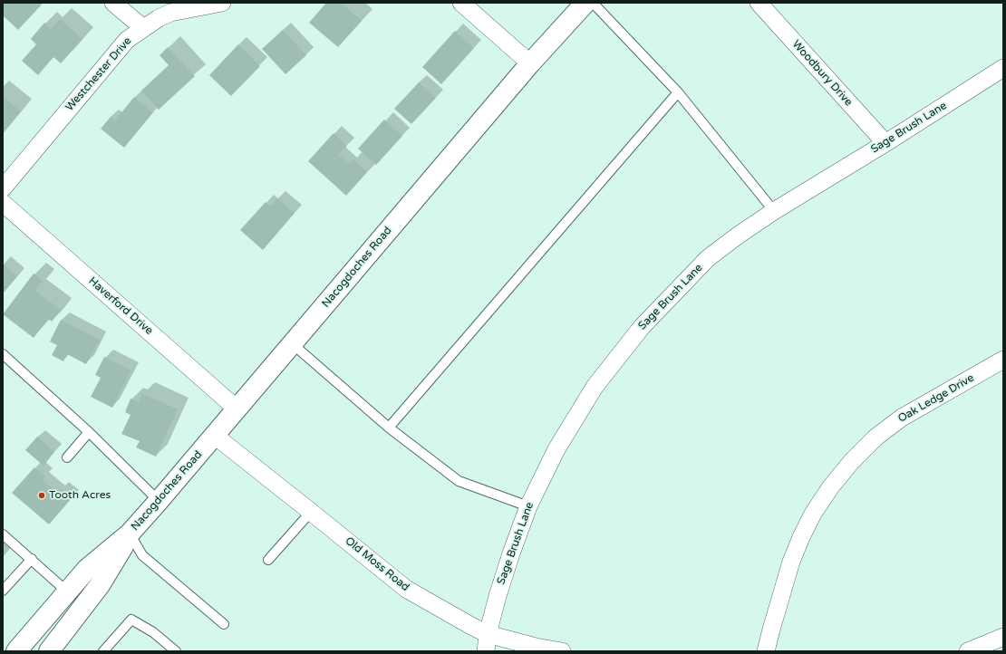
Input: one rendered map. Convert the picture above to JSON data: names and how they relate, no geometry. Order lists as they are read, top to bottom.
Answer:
{
  "streets": {
    "main road": ["Nacogdoches Road"],
    "street": [
      "Woodbury Drive",
      "Westchester Drive",
      "Sage Brush Lane",
      "Haverford Drive",
      "Oak Ledge Drive",
      "Old Moss Road"
    ]
  },
  "crossings": [
    ["Woodbury Drive", "Sage Brush Lane"],
    ["Sage Brush Lane", "Old Moss Road"],
    ["Nacogdoches Road", "Haverford Drive"],
    ["Nacogdoches Road", "Old Moss Road"]
  ],
  "places": ["Tooth Acres"]
}
